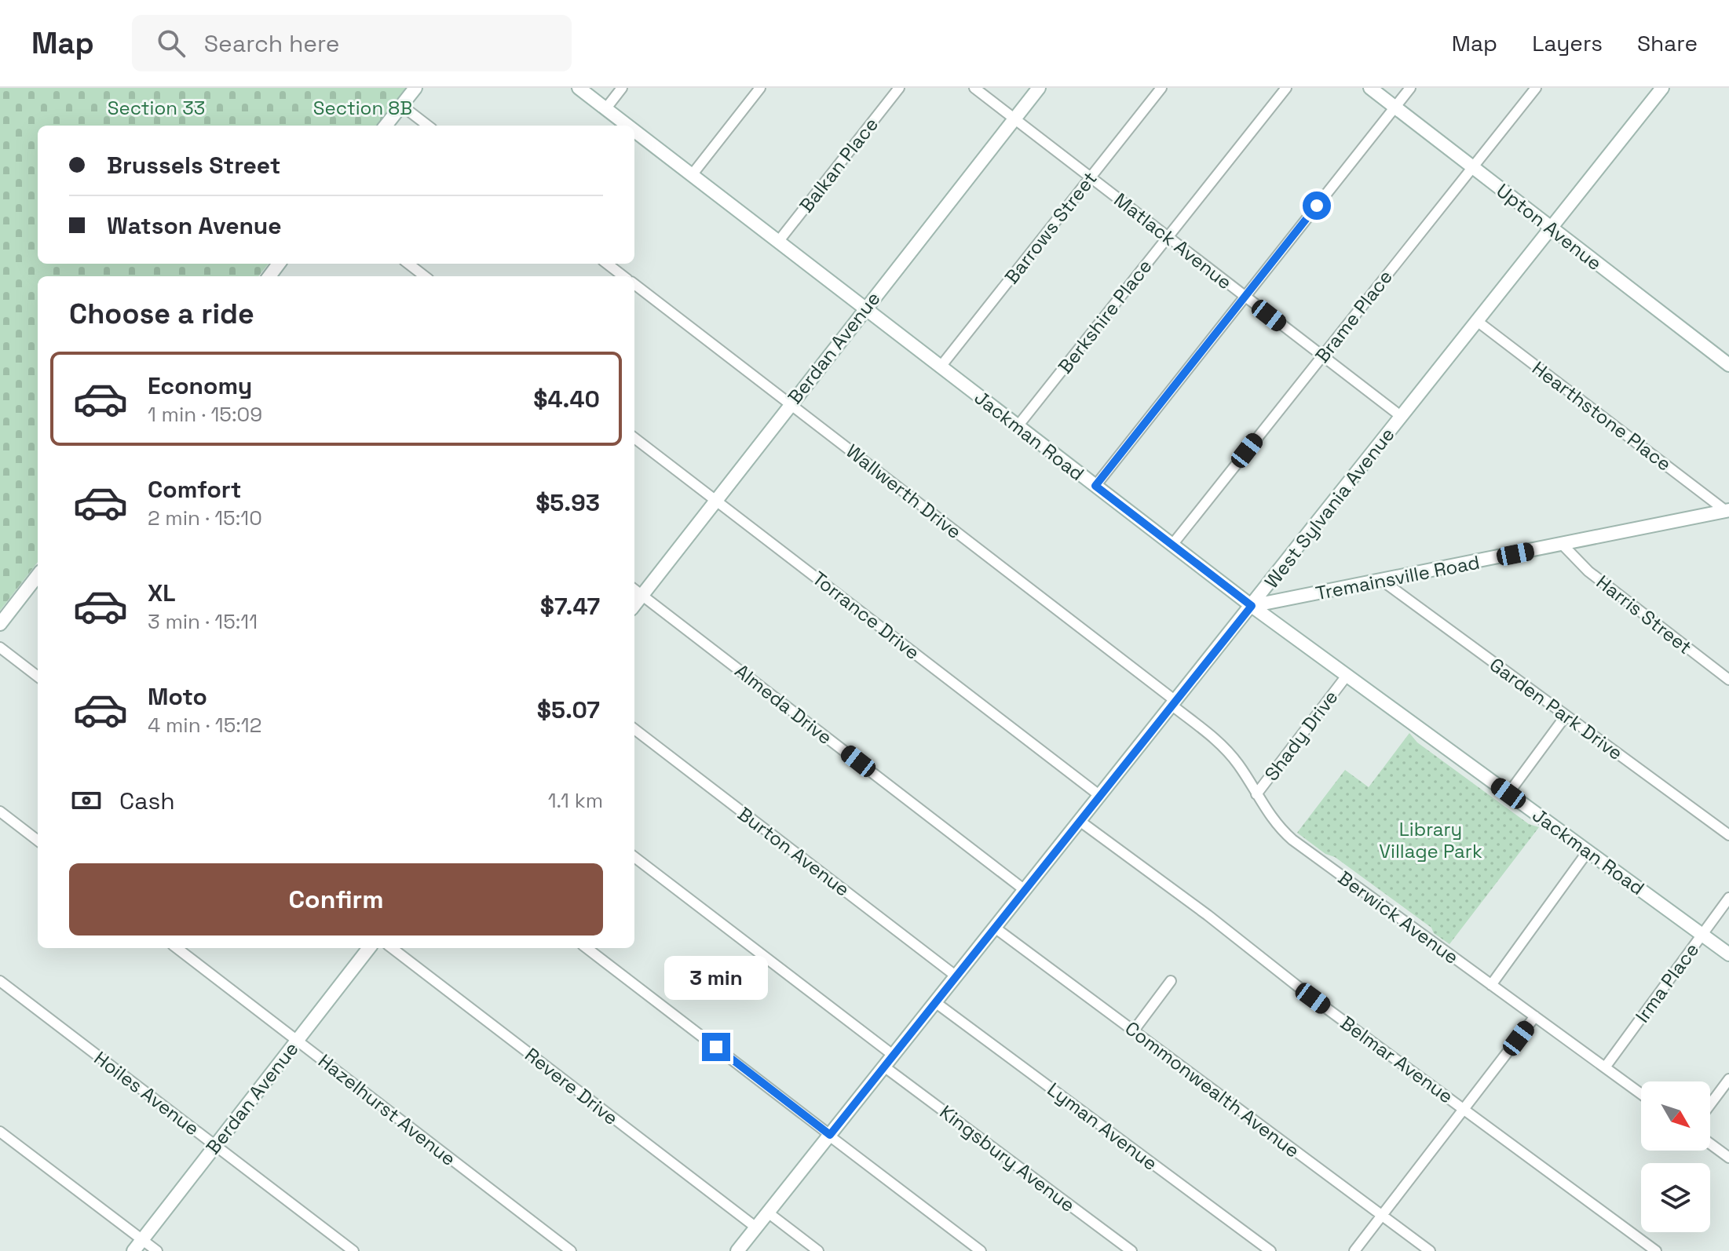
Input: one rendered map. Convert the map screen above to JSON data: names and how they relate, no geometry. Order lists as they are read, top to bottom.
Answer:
{
  "streets": {
    "street": [
      "Balkan Place",
      "Upton Avenue",
      "Barrows Street",
      "Matlack Avenue",
      "Berkshire Place",
      "Brame Place",
      "Berdan Avenue",
      "Hearthstone Place",
      "Jackman Road",
      "Wallwerth Drive",
      "West Sylvania Avenue",
      "Tremainsville Road",
      "Harris Street",
      "Torrance Drive",
      "Almeda Drive",
      "Garden Park Drive",
      "Shady Drive",
      "Burton Avenue",
      "Berwick Avenue",
      "Irma Place",
      "Belmar Avenue",
      "Revere Drive",
      "Commonwealth Avenue",
      "Hoiles Avenue",
      "Hazelhurst Avenue",
      "Lyman Avenue",
      "Kingsbury Avenue"
    ]
  },
  "crossings": [
    ["Balkan Place", "Jackman Road"],
    ["Upton Avenue", "Brame Place"],
    ["Upton Avenue", "West Sylvania Avenue"],
    ["Barrows Street", "Matlack Avenue"],
    ["Barrows Street", "Jackman Road"],
    ["Matlack Avenue", "Berkshire Place"],
    ["Matlack Avenue", "Brame Place"],
    ["Matlack Avenue", "Berdan Avenue"],
    ["Matlack Avenue", "West Sylvania Avenue"],
    ["Berkshire Place", "Jackman Road"],
    ["Brame Place", "Jackman Road"],
    ["Berdan Avenue", "Jackman Road"],
    ["Berdan Avenue", "Wallwerth Drive"],
    ["Berdan Avenue", "Torrance Drive"],
    ["Berdan Avenue", "Almeda Drive"],
    ["Berdan Avenue", "Hoiles Avenue"],
    ["Berdan Avenue", "Hazelhurst Avenue"],
    ["Hearthstone Place", "West Sylvania Avenue"],
    ["Hearthstone Place", "Tremainsville Road"],
    ["Jackman Road", "West Sylvania Avenue"],
    ["Jackman Road", "Tremainsville Road"],
    ["Jackman Road", "Shady Drive"],
    ["Jackman Road", "Irma Place"],
    ["Wallwerth Drive", "West Sylvania Avenue"],
    ["Wallwerth Drive", "Berwick Avenue"],
    ["West Sylvania Avenue", "Tremainsville Road"],
    ["West Sylvania Avenue", "Torrance Drive"],
    ["West Sylvania Avenue", "Almeda Drive"],
    ["West Sylvania Avenue", "Burton Avenue"],
    ["West Sylvania Avenue", "Berwick Avenue"],
    ["West Sylvania Avenue", "Belmar Avenue"],
    ["West Sylvania Avenue", "Revere Drive"],
    ["West Sylvania Avenue", "Commonwealth Avenue"],
    ["West Sylvania Avenue", "Lyman Avenue"],
    ["West Sylvania Avenue", "Kingsbury Avenue"],
    ["Tremainsville Road", "Harris Street"],
    ["Tremainsville Road", "Garden Park Drive"],
    ["Shady Drive", "Berwick Avenue"],
    ["Berwick Avenue", "Irma Place"]
  ],
  "parks": ["Section 33", "Section 8B", "Library Village Park"],
  "north": "bottom right",
  "page": {
    "header": "Map",
    "search": "Search here",
    "nav": ["Map", "Layers", "Share"],
    "banner": ["Brussels Street", "Watson Avenue"],
    "heading": "Choose a ride",
    "list": [
      {
        "name": "Economy",
        "note": "1 min · 15:09",
        "value": "$4.40"
      },
      {
        "name": "Comfort",
        "note": "2 min · 15:10",
        "value": "$5.93"
      },
      {
        "name": "XL",
        "note": "3 min · 15:11",
        "value": "$7.47"
      },
      {
        "name": "Moto",
        "note": "4 min · 15:12",
        "value": "$5.07"
      }
    ],
    "pay": ["Cash", "1.1 km"],
    "buttons": "Confirm",
    "bubble": "3 min"
  }
}
